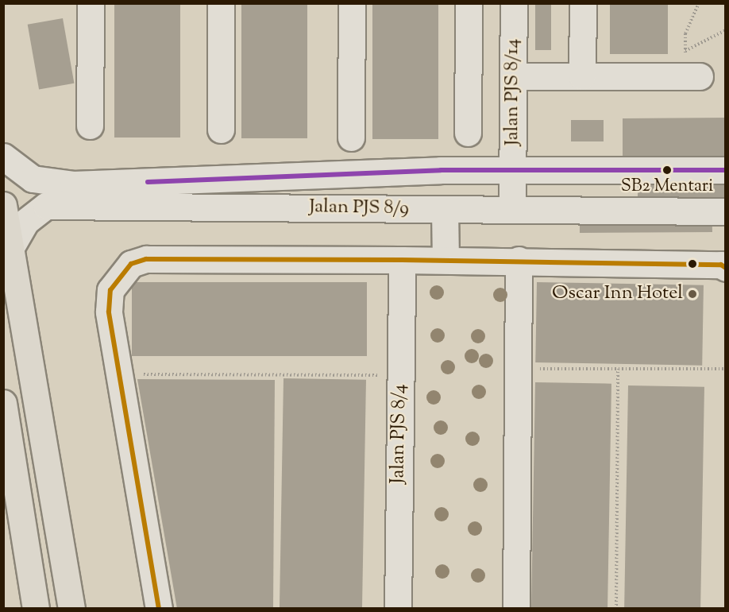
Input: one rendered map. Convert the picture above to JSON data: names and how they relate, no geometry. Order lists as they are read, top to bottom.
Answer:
{
  "streets": {
    "street": ["Jalan PJS 8/14", "Jalan PJS 8/9", "Jalan PJS 8/4"]
  },
  "crossings": [
    ["Jalan PJS 8/14", "Jalan PJS 8/9"]
  ],
  "places": ["SB2 Mentari", "Oscar Inn Hotel"]
}
